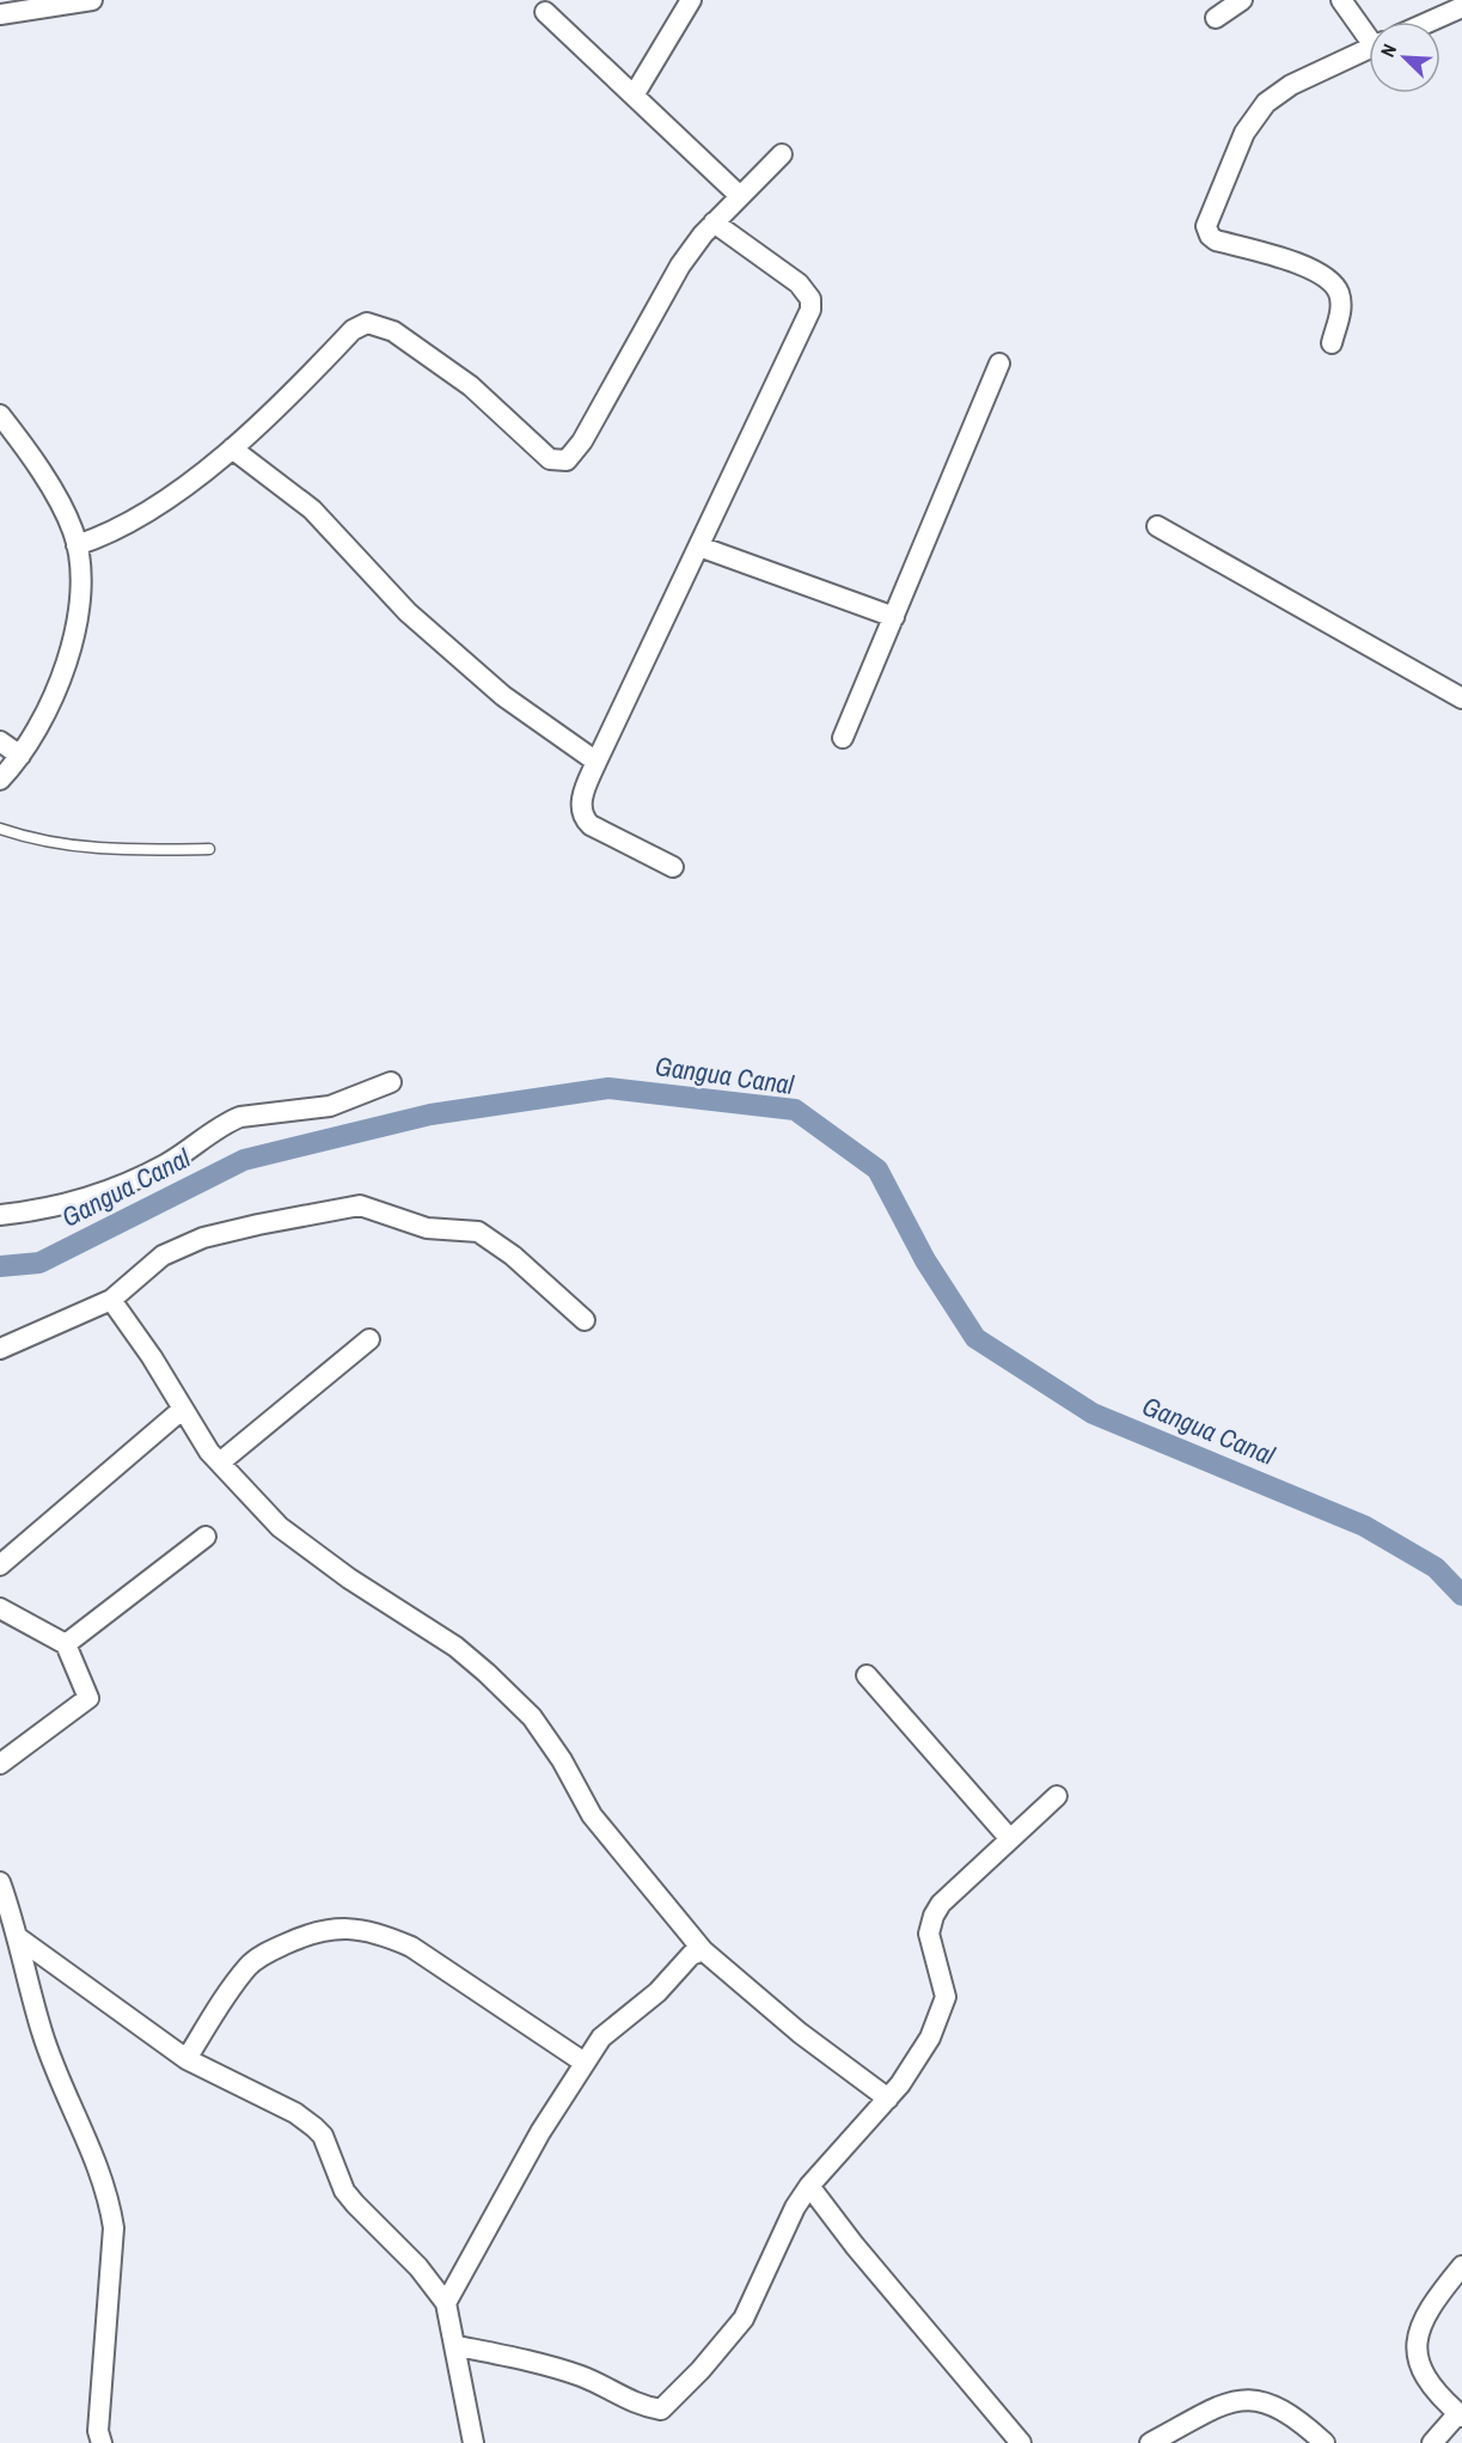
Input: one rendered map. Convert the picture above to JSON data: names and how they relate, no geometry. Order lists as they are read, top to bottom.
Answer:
{
  "water": ["Gangua Canal"],
  "north": "top left"
}
